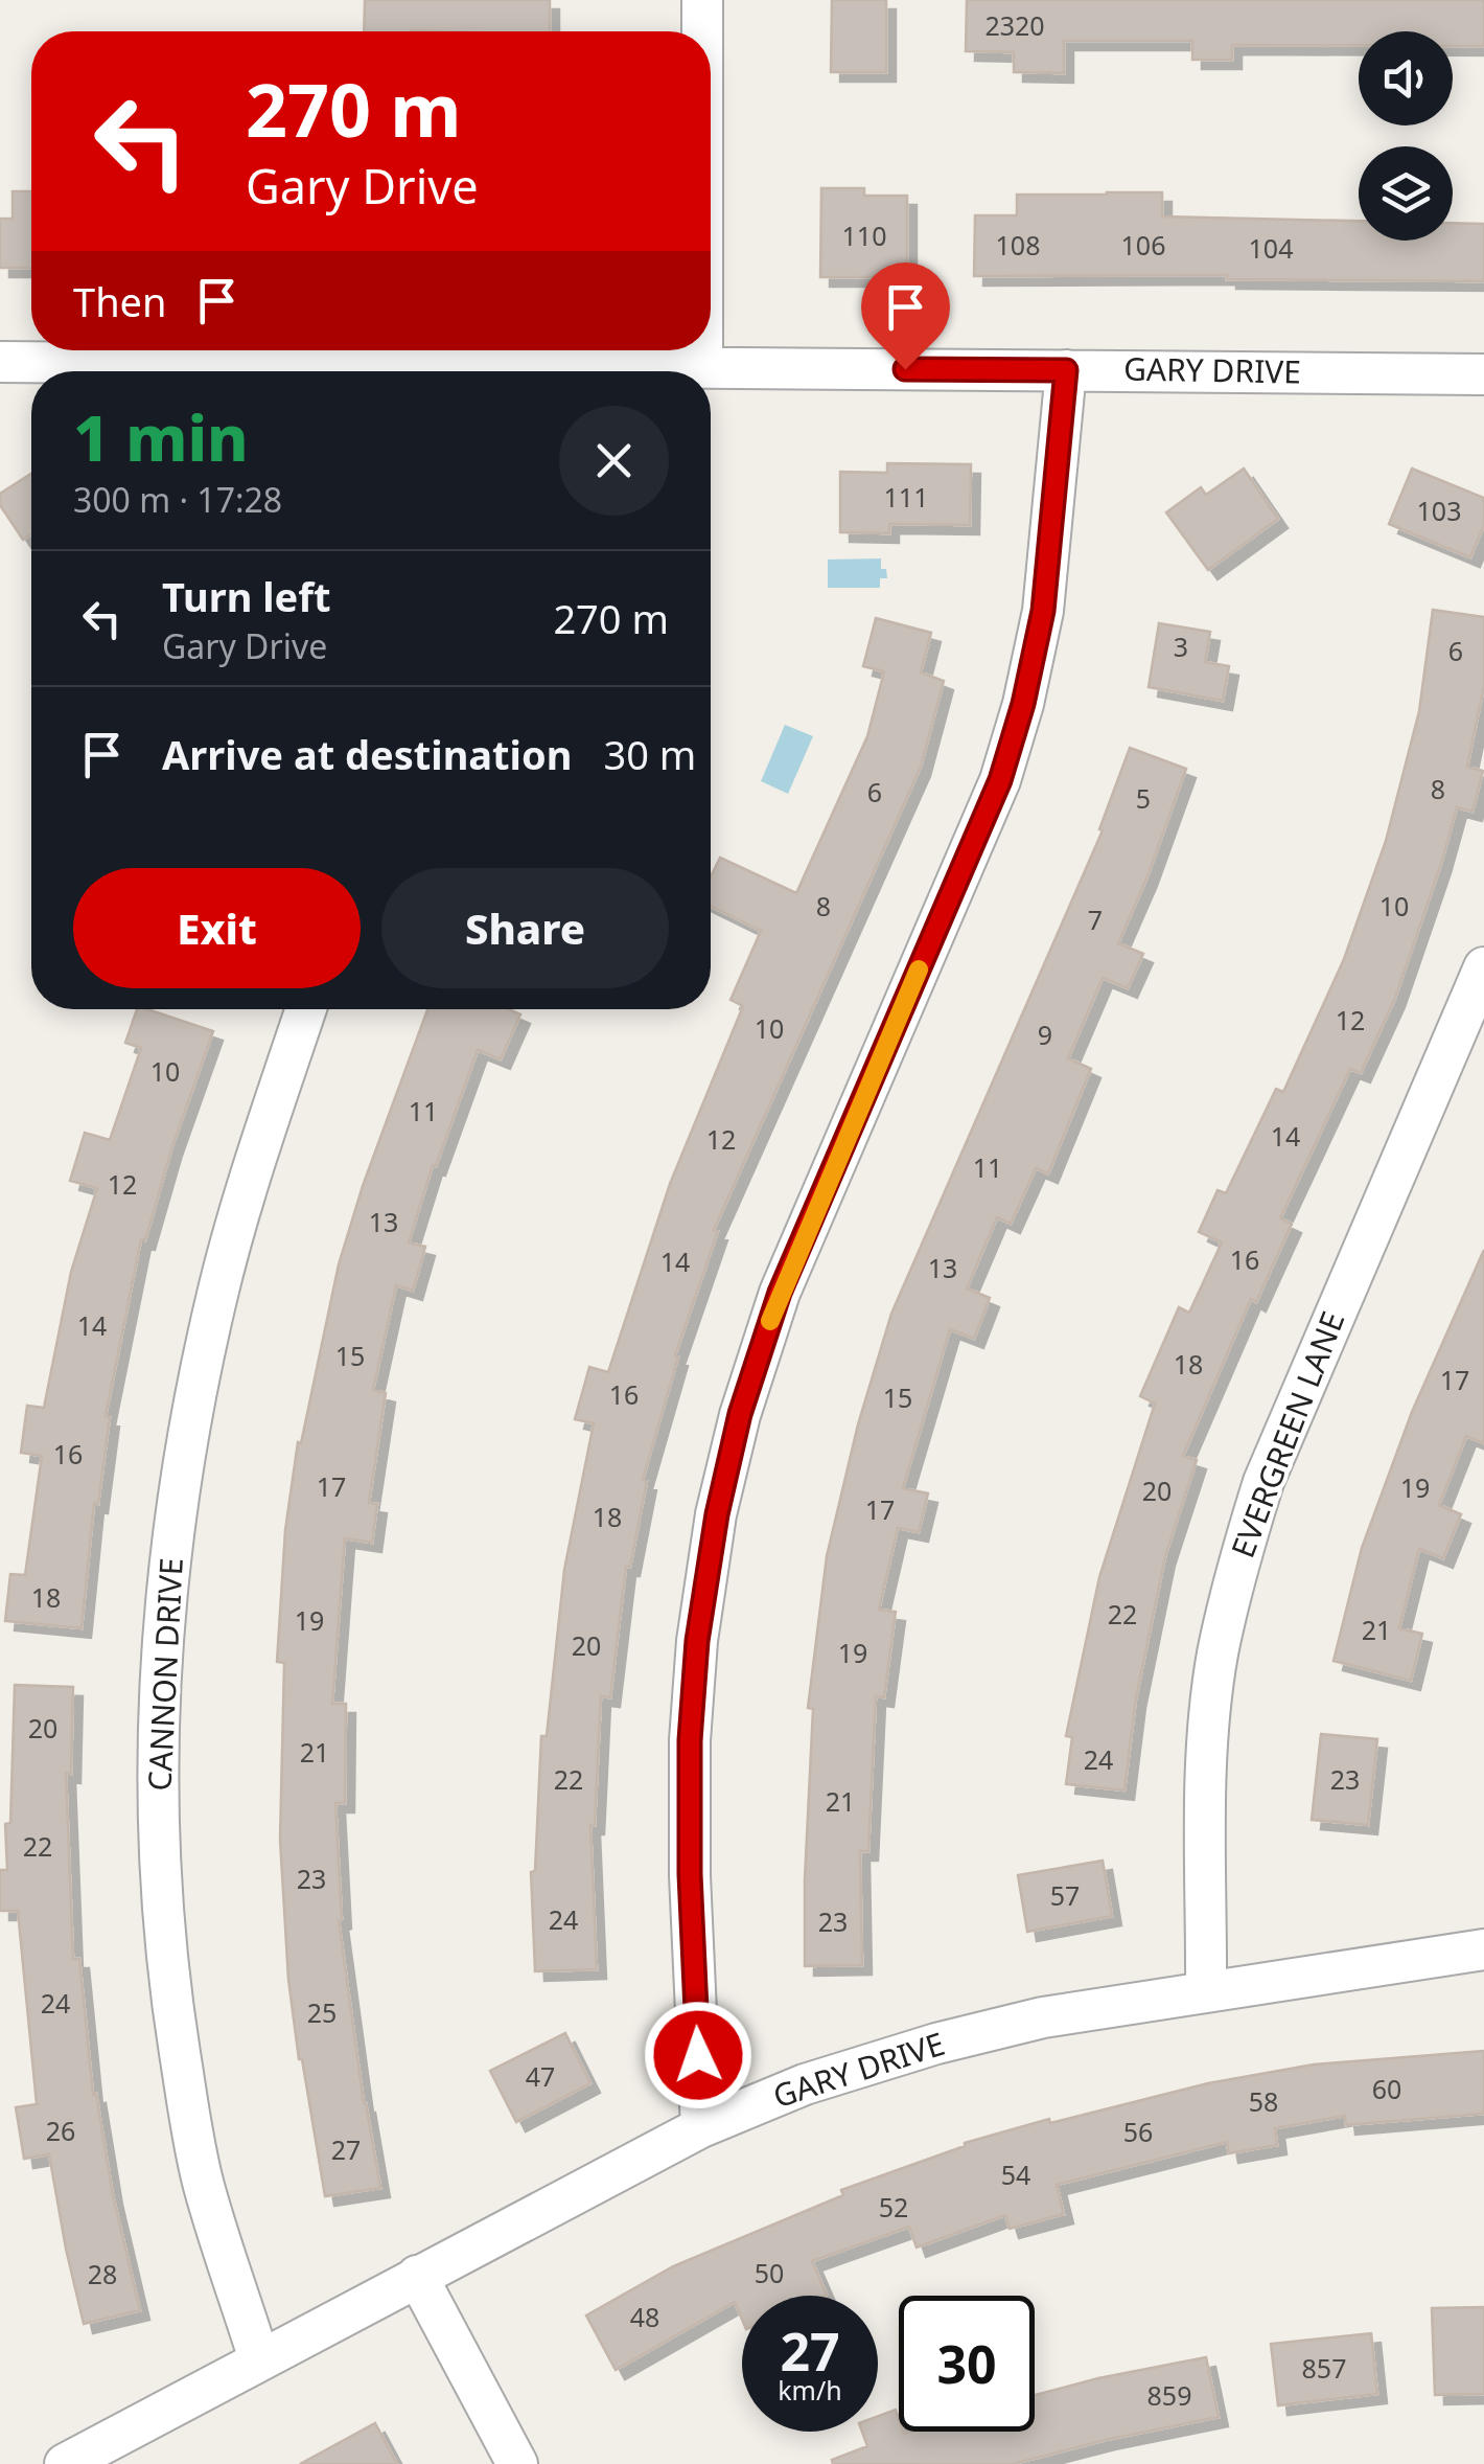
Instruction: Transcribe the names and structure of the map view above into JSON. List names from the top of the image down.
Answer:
{
  "streets": {
    "street": ["GARY DRIVE", "EVERGREEN LANE", "CANNON DRIVE"]
  },
  "crossings": [
    ["GARY DRIVE", "EVERGREEN LANE"],
    ["GARY DRIVE", "CANNON DRIVE"]
  ],
  "house_numbers": [
    "2320",
    "110",
    "108",
    "106",
    "104",
    "111",
    "103",
    "3",
    "6",
    "8",
    "6",
    "5",
    "8",
    "10",
    "7",
    "12",
    "10",
    "9",
    "10",
    "11",
    "14",
    "12",
    "11",
    "12",
    "13",
    "16",
    "14",
    "13",
    "14",
    "15",
    "18",
    "17",
    "16",
    "15",
    "16",
    "17",
    "19",
    "20",
    "17",
    "18",
    "18",
    "22",
    "19",
    "21",
    "20",
    "19",
    "20",
    "21",
    "24",
    "22",
    "23",
    "21",
    "22",
    "23",
    "57",
    "24",
    "23",
    "24",
    "25",
    "47",
    "60",
    "58",
    "26",
    "56",
    "27",
    "54",
    "52",
    "50",
    "28",
    "48",
    "857",
    "859"
  ],
  "page": {
    "turn": ["270 m", "Gary Drive"],
    "then": "Then",
    "heading": ["1 min", "300 m · 17:28"],
    "list": [
      {
        "name": "Turn left",
        "note": "Gary Drive",
        "value": "270 m"
      },
      {
        "name": "Arrive at destination",
        "value": "30 m"
      }
    ],
    "buttons": ["Exit", "Share"],
    "speed": "27 km/h",
    "limit": "30"
  }
}
